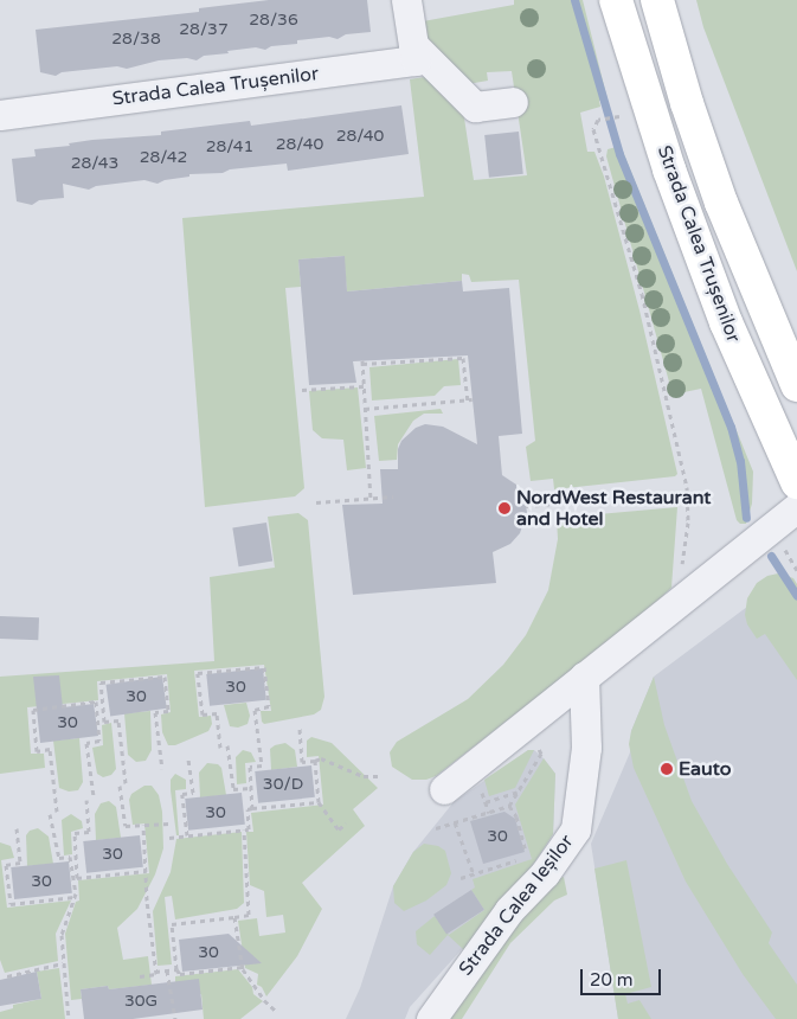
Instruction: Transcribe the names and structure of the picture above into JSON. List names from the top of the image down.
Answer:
{
  "streets": {
    "highway": ["Strada Calea Trușenilor"],
    "street": ["Strada Calea Ieșilor"]
  },
  "places": ["NordWest Restaurant and Hotel", "Eauto"],
  "house_numbers": [
    "28/36",
    "28/37",
    "28/38",
    "28/40",
    "28/40",
    "28/41",
    "28/42",
    "28/43",
    "30",
    "30",
    "30",
    "30/D",
    "30",
    "30",
    "30",
    "30",
    "30",
    "30G"
  ],
  "scale_bar": "20 m"
}
